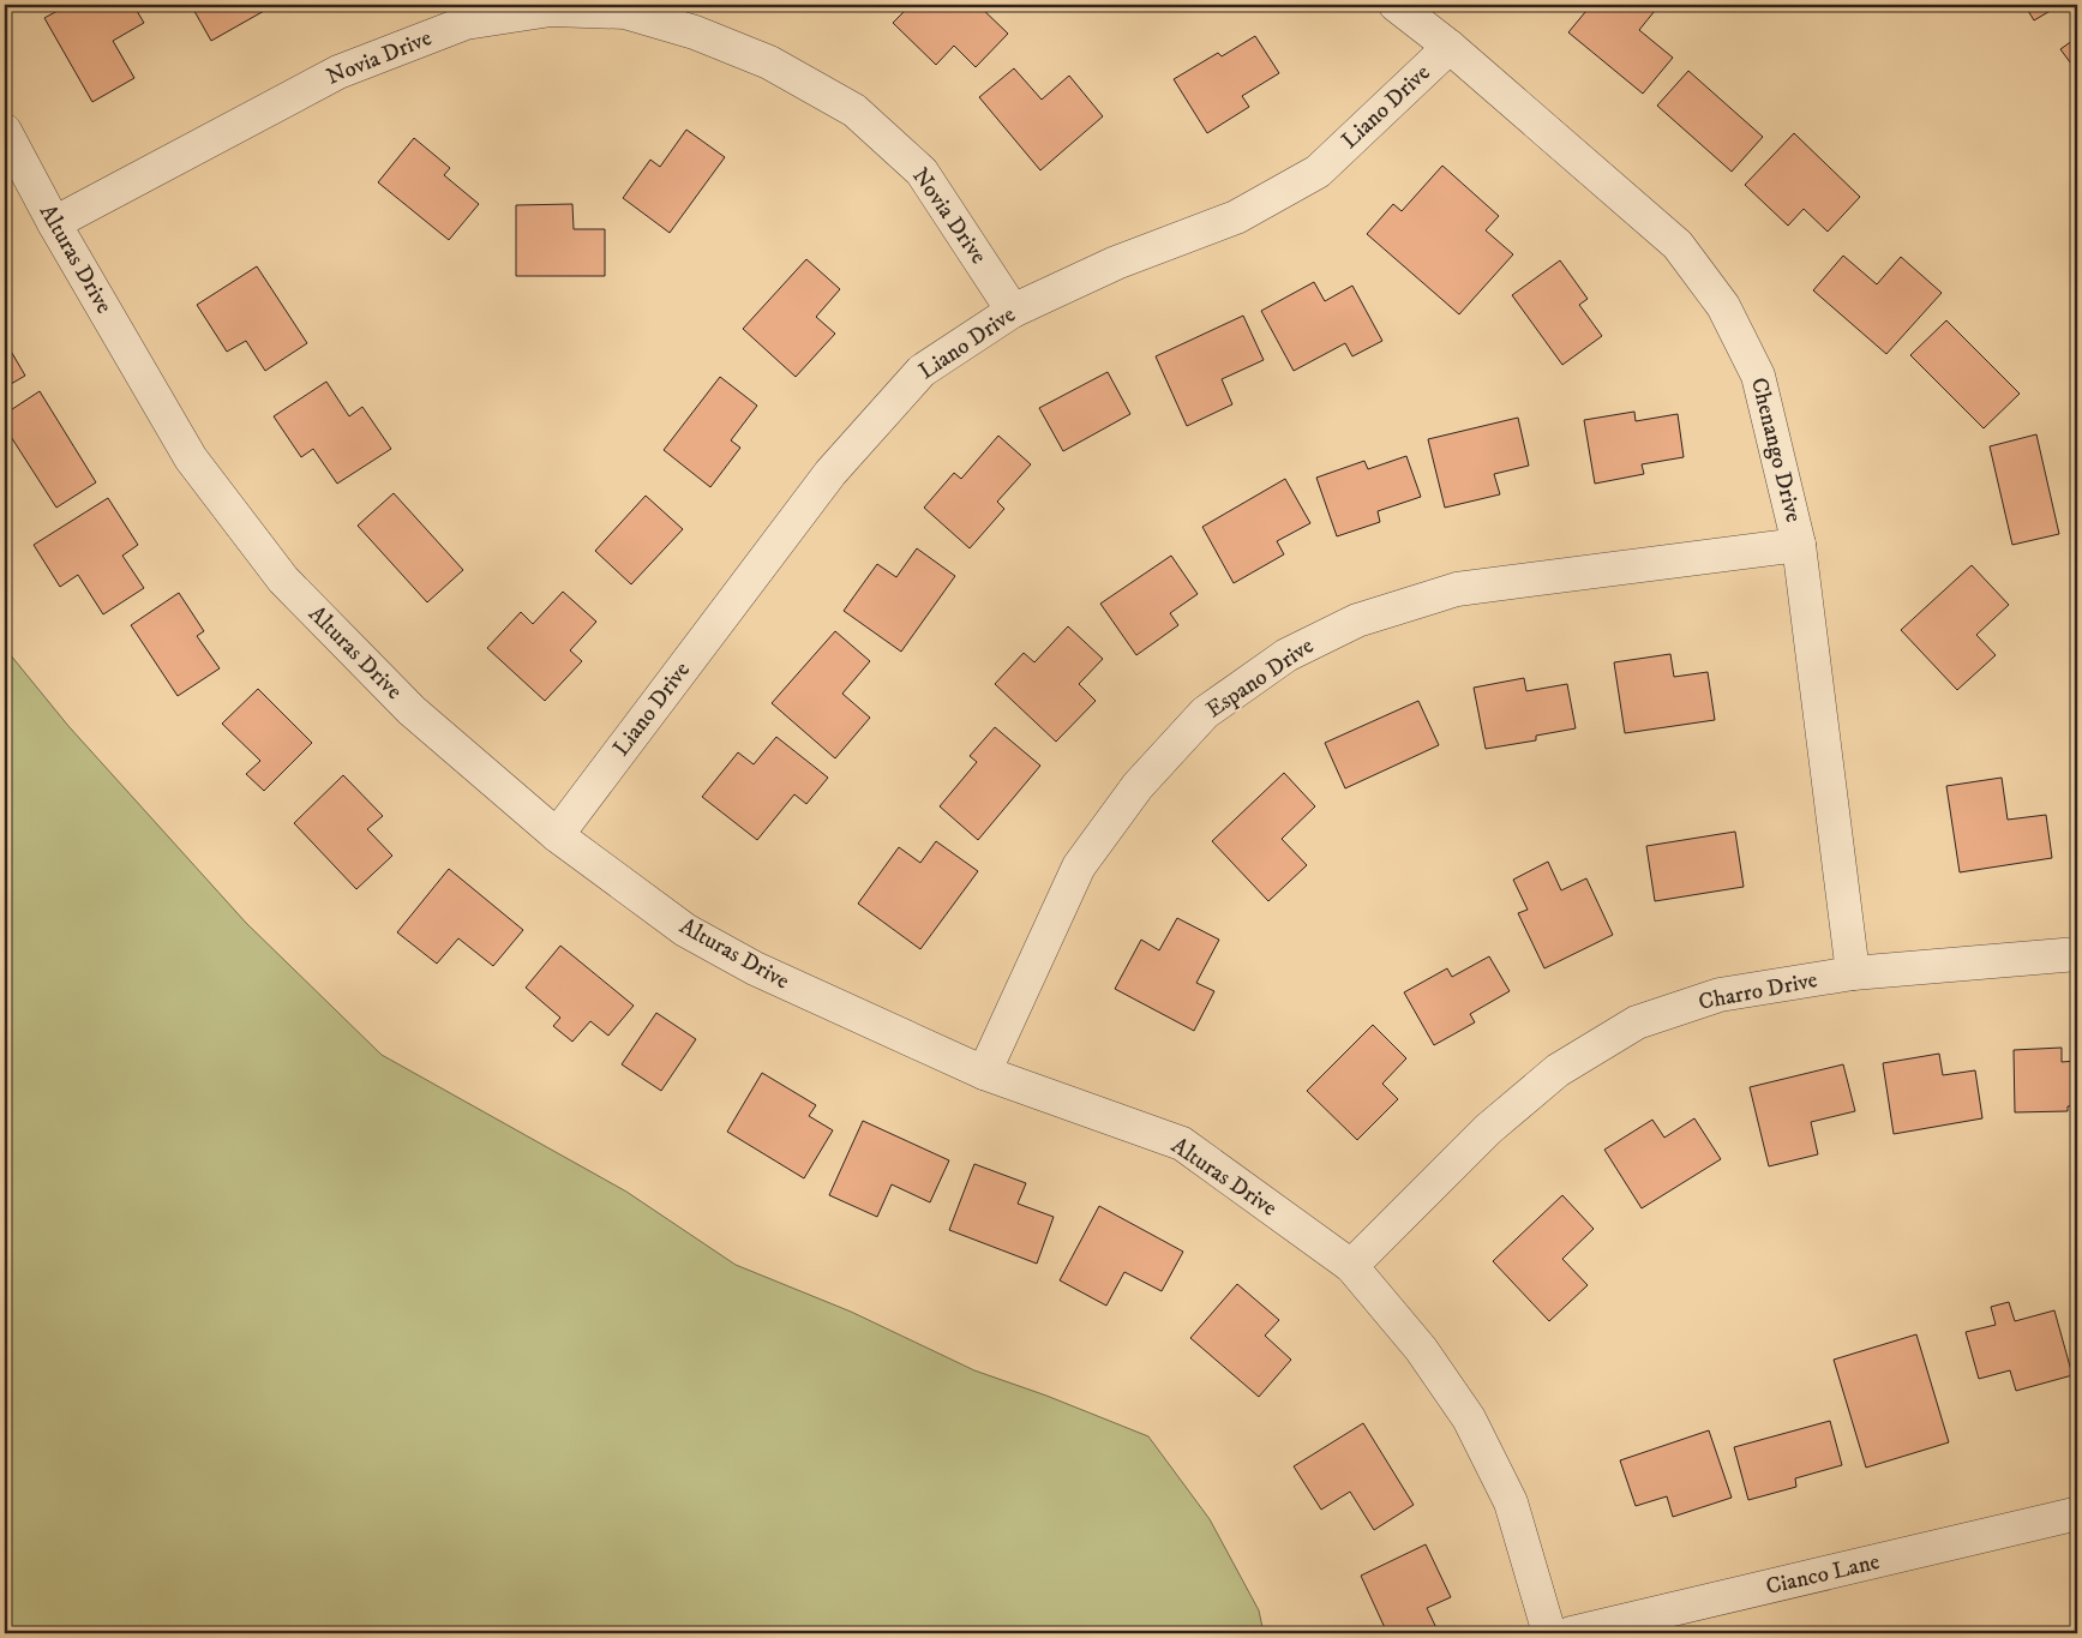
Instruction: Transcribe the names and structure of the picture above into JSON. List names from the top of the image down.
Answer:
{
  "streets": {
    "street": [
      "Novia Drive",
      "Liano Drive",
      "Alturas Drive",
      "Chenango Drive",
      "Espano Drive",
      "Charro Drive",
      "Cianco Lane"
    ]
  },
  "crossings": [
    ["Novia Drive", "Liano Drive"],
    ["Novia Drive", "Alturas Drive"],
    ["Liano Drive", "Alturas Drive"],
    ["Liano Drive", "Chenango Drive"],
    ["Alturas Drive", "Espano Drive"],
    ["Alturas Drive", "Charro Drive"],
    ["Chenango Drive", "Espano Drive"],
    ["Chenango Drive", "Charro Drive"]
  ]
}
